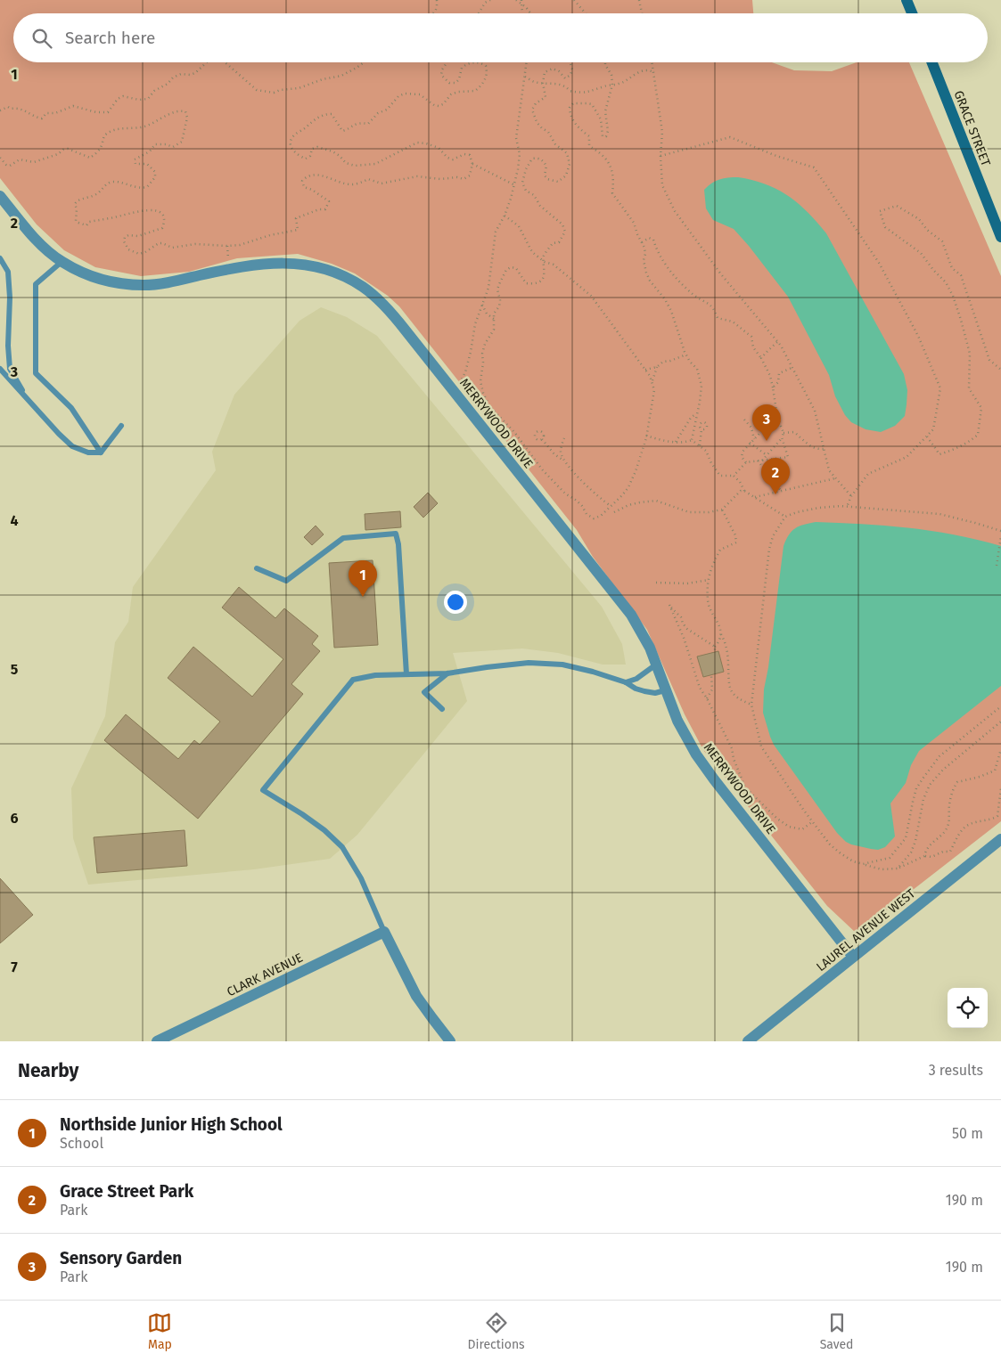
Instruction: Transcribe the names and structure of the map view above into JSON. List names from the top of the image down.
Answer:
{
  "streets": {
    "main road": ["GRACE STREET"],
    "street": ["MERRYWOOD DRIVE", "LAUREL AVENUE WEST", "CLARK AVENUE"]
  },
  "crossings": [
    ["MERRYWOOD DRIVE", "LAUREL AVENUE WEST"]
  ],
  "page": {
    "search": "Search here",
    "pins": ["3", "2", "1"],
    "heading": ["Nearby", "3 results"],
    "list": [
      {
        "mark": "1",
        "name": "Northside Junior High School",
        "note": "School",
        "value": "50 m"
      },
      {
        "mark": "2",
        "name": "Grace Street Park",
        "note": "Park",
        "value": "190 m"
      },
      {
        "mark": "3",
        "name": "Sensory Garden",
        "note": "Park",
        "value": "190 m"
      }
    ],
    "nav": ["Map", "Directions", "Saved"]
  },
  "grid": {
    "rows": [
      "1",
      "2",
      "3",
      "4",
      "5",
      "6",
      "7"
    ]
  }
}
